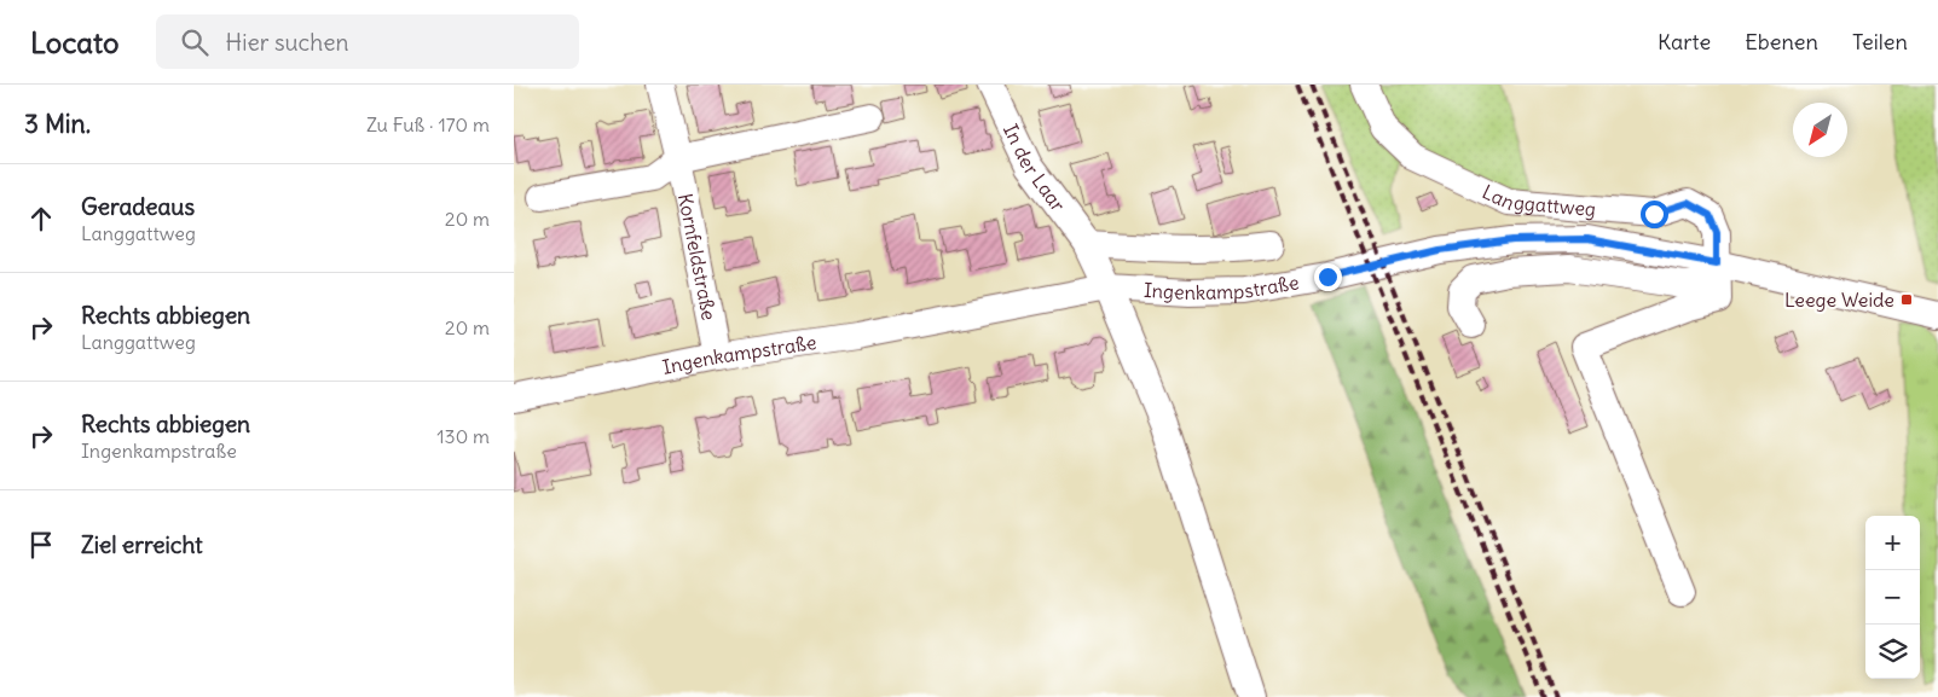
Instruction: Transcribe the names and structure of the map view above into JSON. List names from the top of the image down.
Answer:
{
  "streets": {
    "street": [
      "In der Laar",
      "Langgattweg",
      "Kornfeldstraße",
      "Ingenkampstraße"
    ]
  },
  "crossings": [
    ["In der Laar", "Ingenkampstraße"],
    ["Langgattweg", "Ingenkampstraße"],
    ["Kornfeldstraße", "Ingenkampstraße"]
  ],
  "places": {
    "transit": ["Leege Weide"]
  },
  "north": "bottom left",
  "page": {
    "header": "Locato",
    "search": "Hier suchen",
    "nav": ["Karte", "Ebenen", "Teilen"],
    "heading": ["3 Min.", "Zu Fuß · 170 m"],
    "list": [
      ["Geradeaus", "Langgattweg", "20 m"],
      ["Rechts abbiegen", "Langgattweg", "20 m"],
      ["Rechts abbiegen", "Ingenkampstraße", "130 m"],
      "Ziel erreicht"
    ],
    "map_buttons": ["+", "−"]
  }
}
